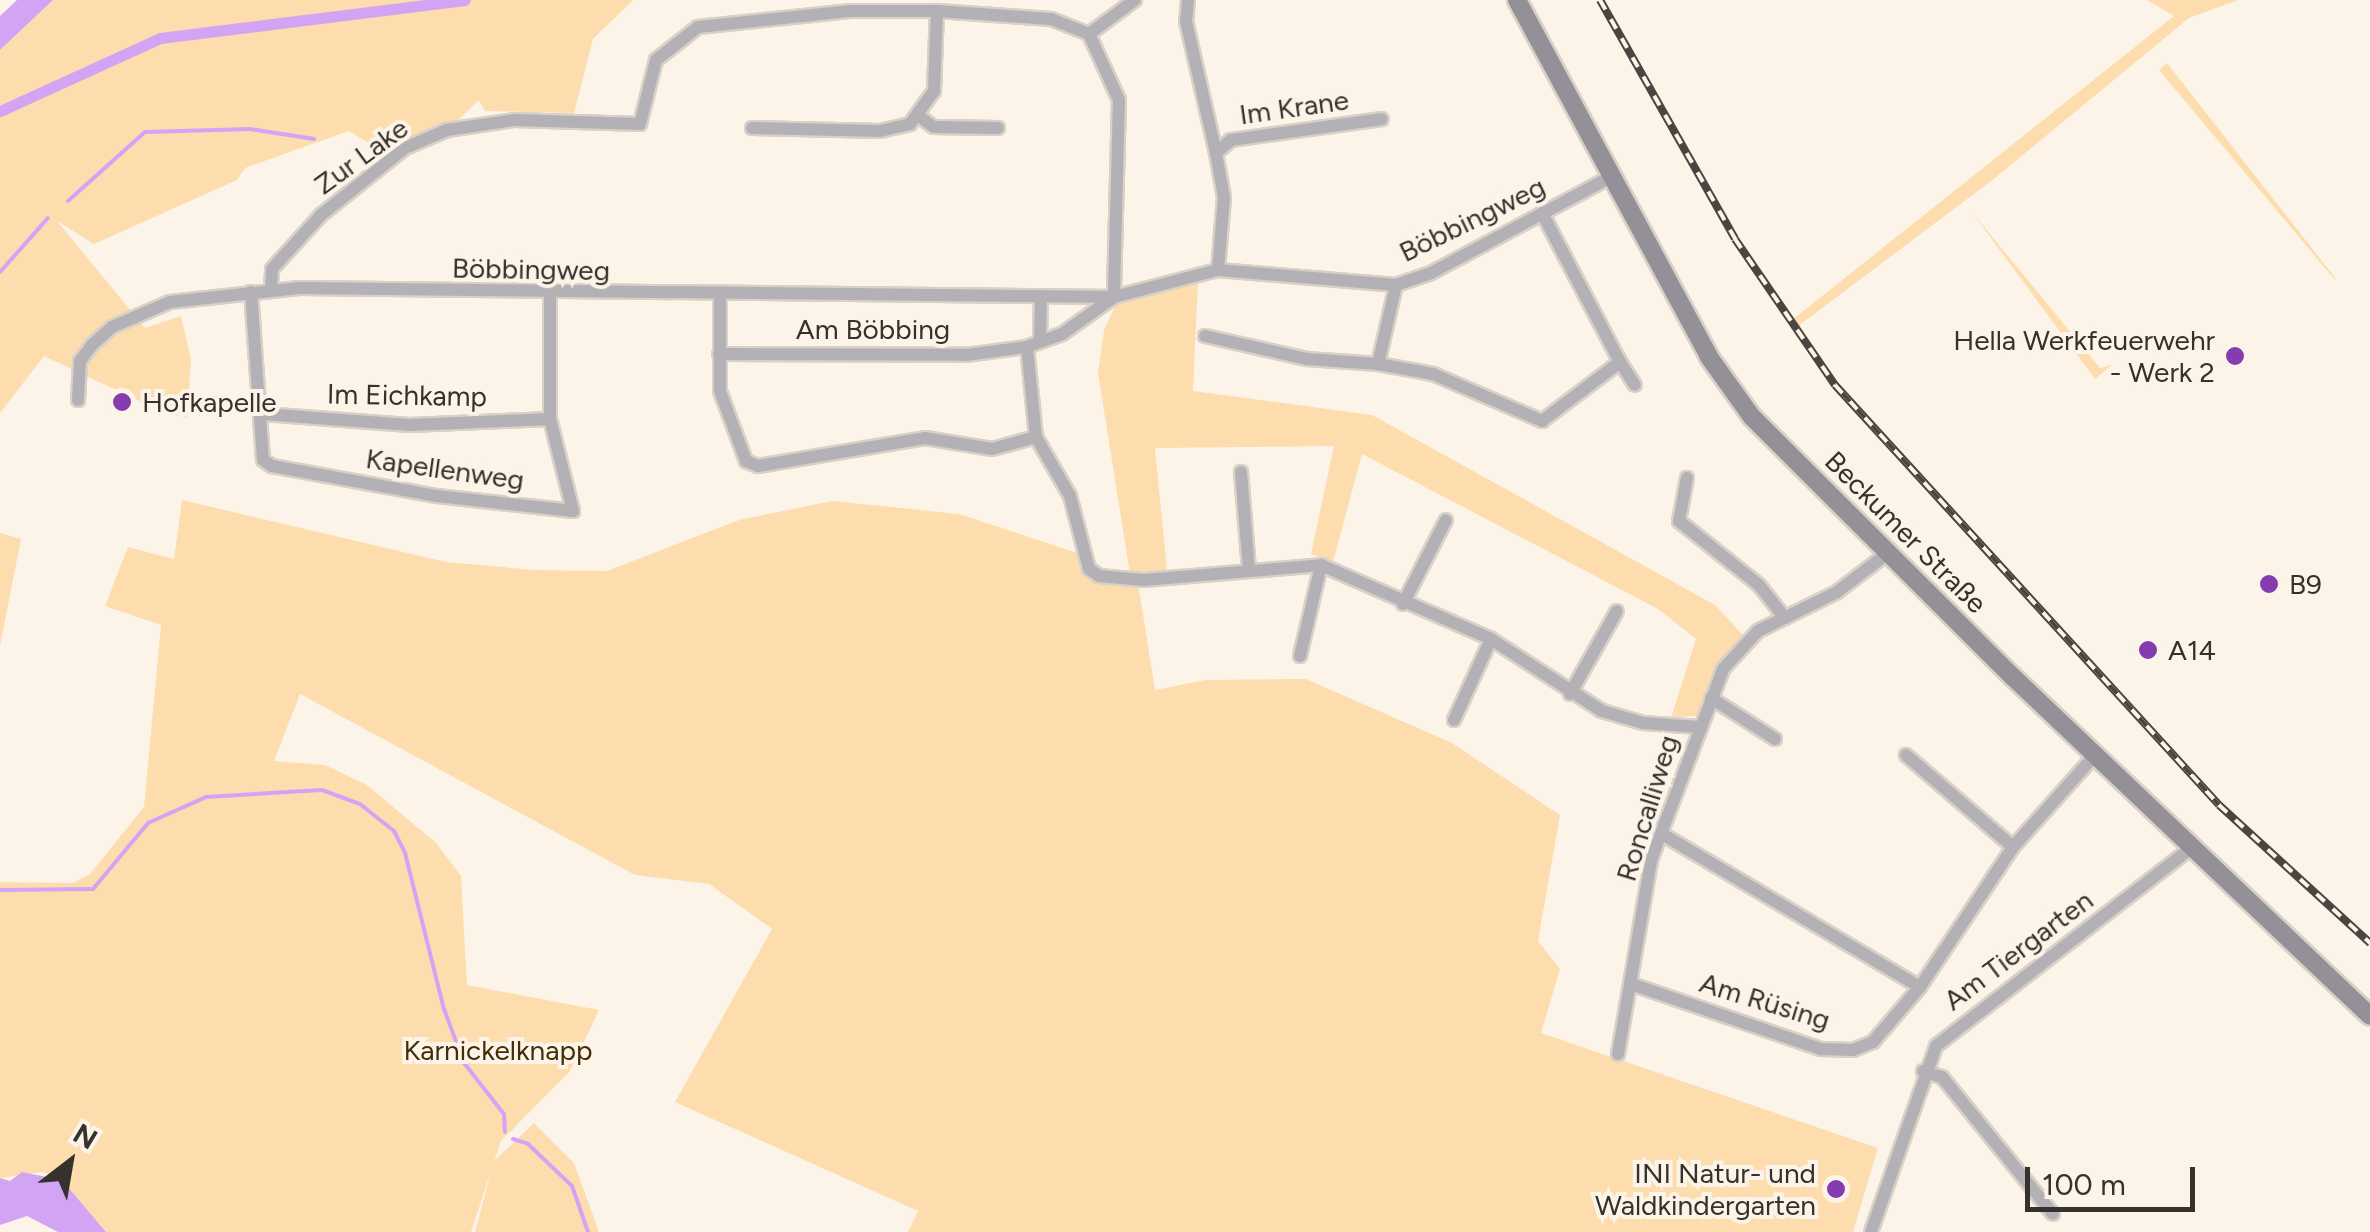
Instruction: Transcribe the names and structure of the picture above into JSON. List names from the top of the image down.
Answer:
{
  "streets": {
    "main road": ["Beckumer Straße"],
    "street": [
      "Im Krane",
      "Zur Lake",
      "Böbbingweg",
      "Am Böbbing",
      "Im Eichkamp",
      "Kapellenweg",
      "Roncalliweg",
      "Am Tiergarten",
      "Am Rüsing"
    ]
  },
  "crossings": [
    ["Im Krane", "Böbbingweg"],
    ["Zur Lake", "Böbbingweg"],
    ["Böbbingweg", "Am Böbbing"],
    ["Böbbingweg", "Kapellenweg"],
    ["Böbbingweg", "Beckumer Straße"],
    ["Im Eichkamp", "Kapellenweg"],
    ["Beckumer Straße", "Roncalliweg"],
    ["Beckumer Straße", "Am Tiergarten"],
    ["Beckumer Straße", "Am Rüsing"],
    ["Roncalliweg", "Am Rüsing"]
  ],
  "parks": ["Karnickelknapp"],
  "places": [
    "Hella Werkfeuerwehr - Werk 2",
    "Hofkapelle",
    "B9",
    "A14",
    "INI Natur- und Waldkindergarten"
  ],
  "scale_bar": "100 m",
  "north": "top right"
}
